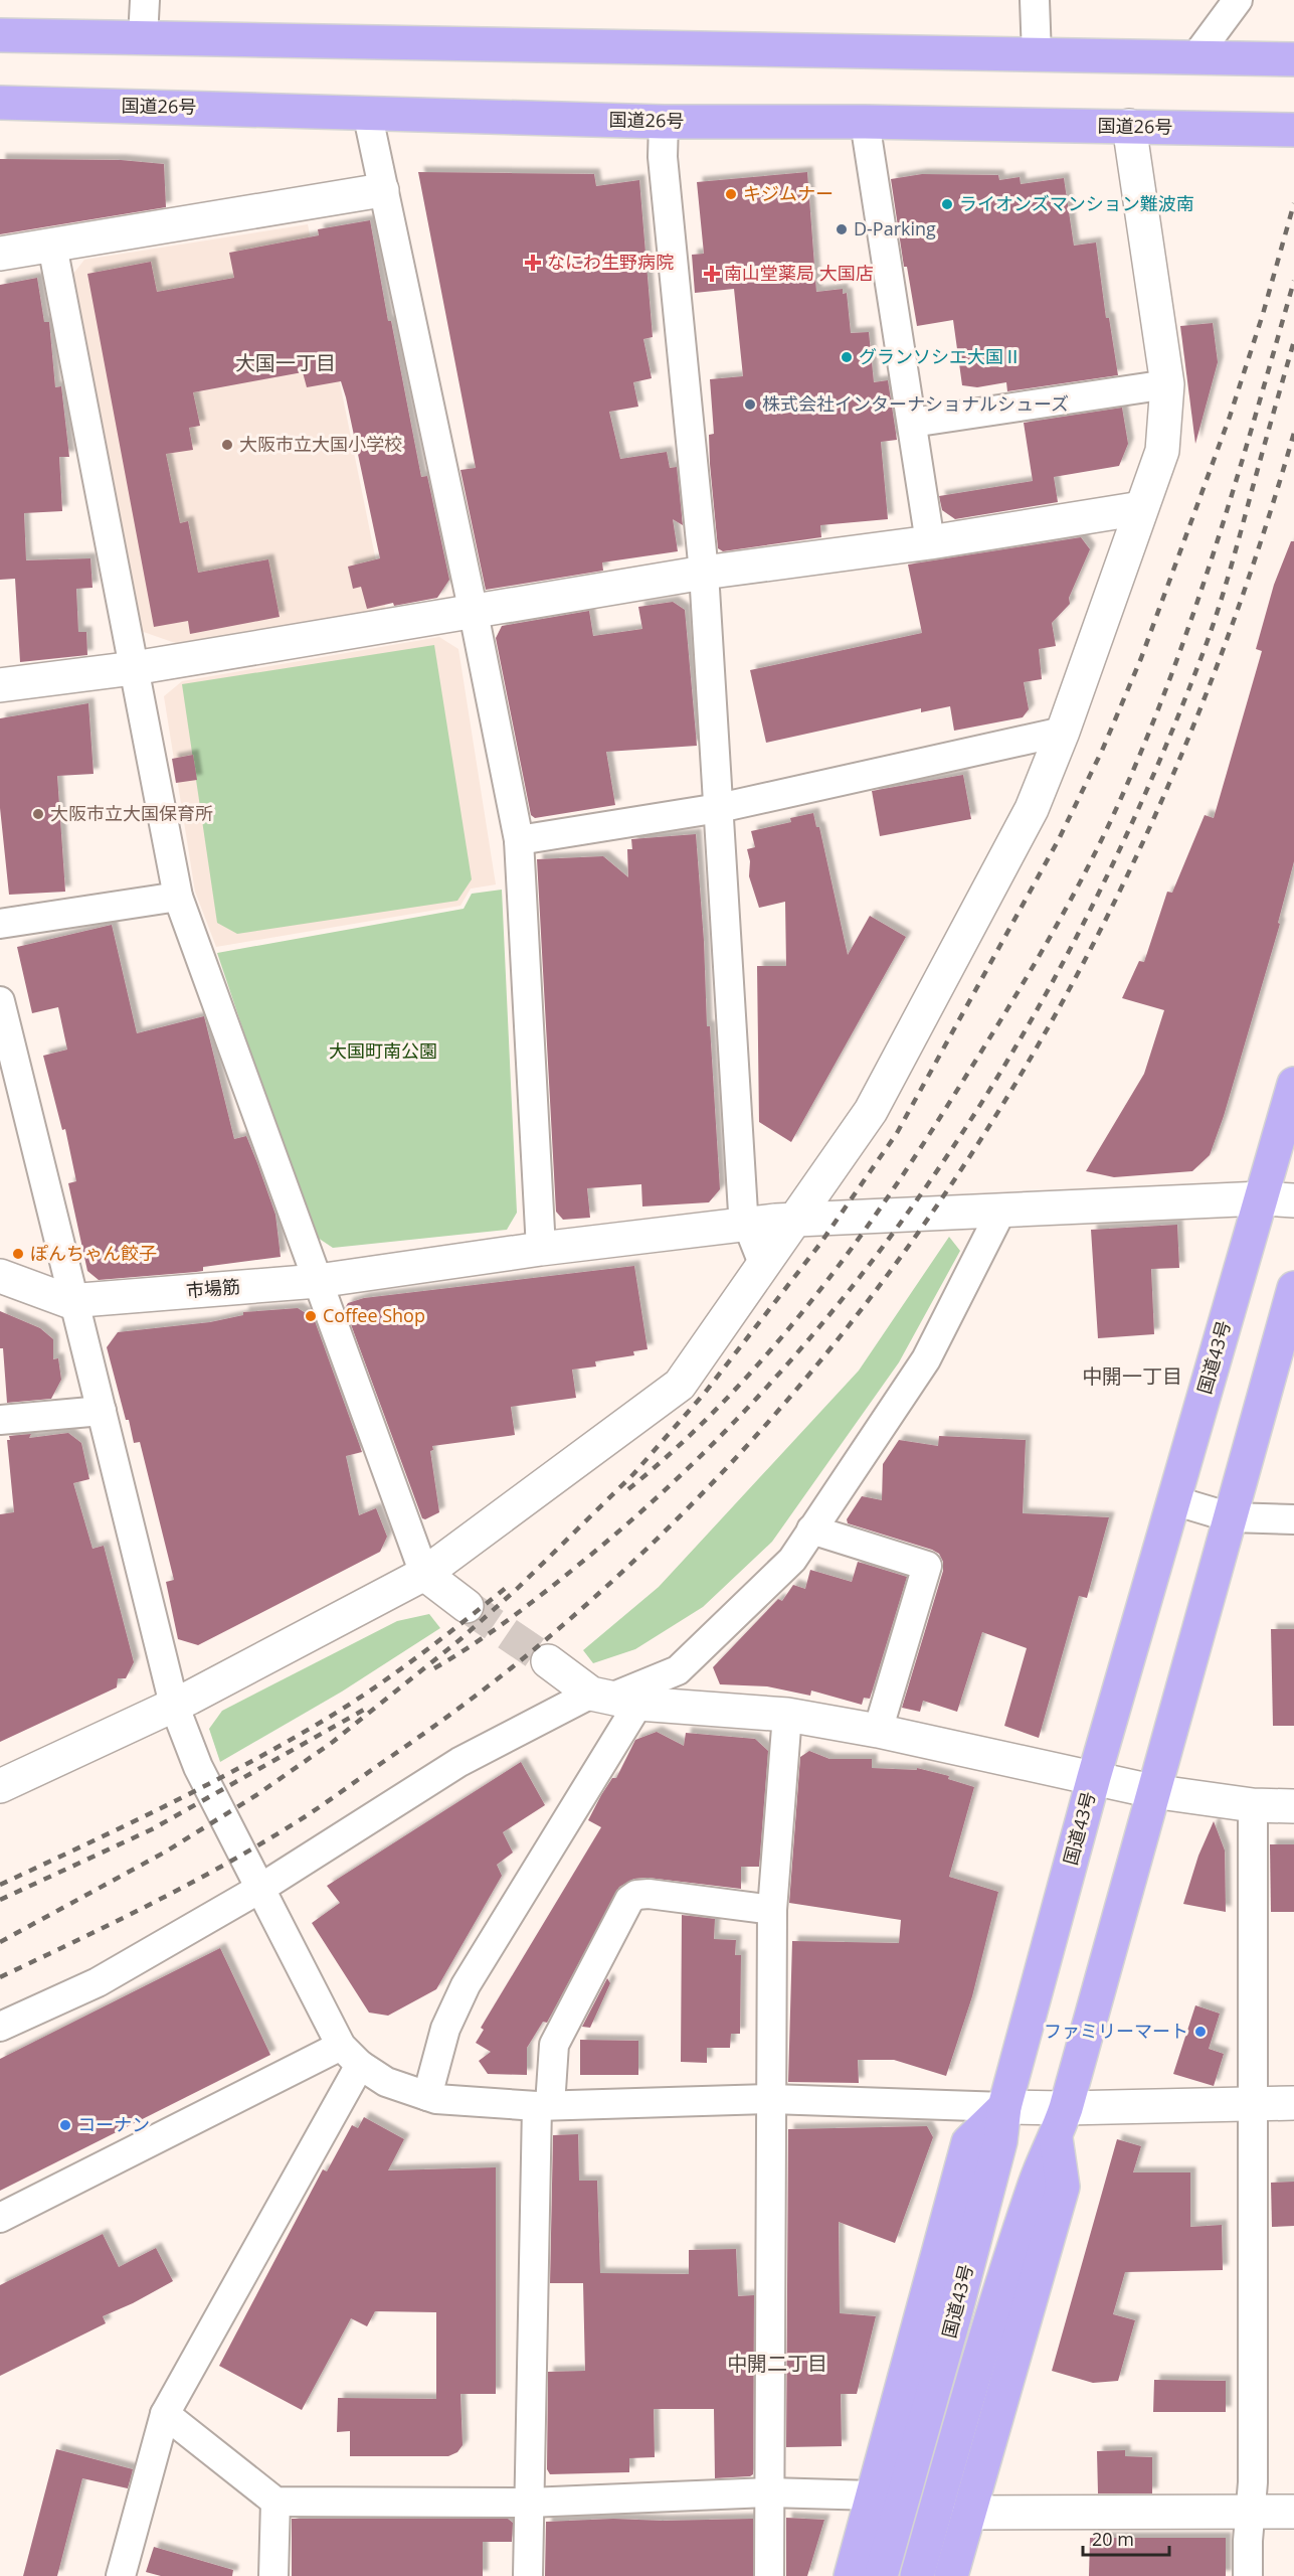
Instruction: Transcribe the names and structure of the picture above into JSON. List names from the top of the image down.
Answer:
{
  "streets": {
    "highway": ["国道26号", "国道43号"],
    "street": ["市場筋"]
  },
  "crossings": [
    ["市場筋", "国道43号"]
  ],
  "districts": ["大国一丁目", "中開一丁目", "中開二丁目"],
  "parks": ["大国町南公園"],
  "places": {
    "other": [
      "キジムナー",
      "ライオンズマンション難波南",
      "D-Parking",
      "グランソシエ大国Ⅱ",
      "株式会社インターナショナルシューズ",
      "大阪市立大国小学校",
      "大阪市立大国保育所",
      "ぽんちゃん餃子",
      "Coffee Shop",
      "ファミリーマート",
      "コーナン"
    ],
    "health": ["なにわ生野病院", "南山堂薬局 大国店"]
  },
  "scale_bar": "20 m"
}
